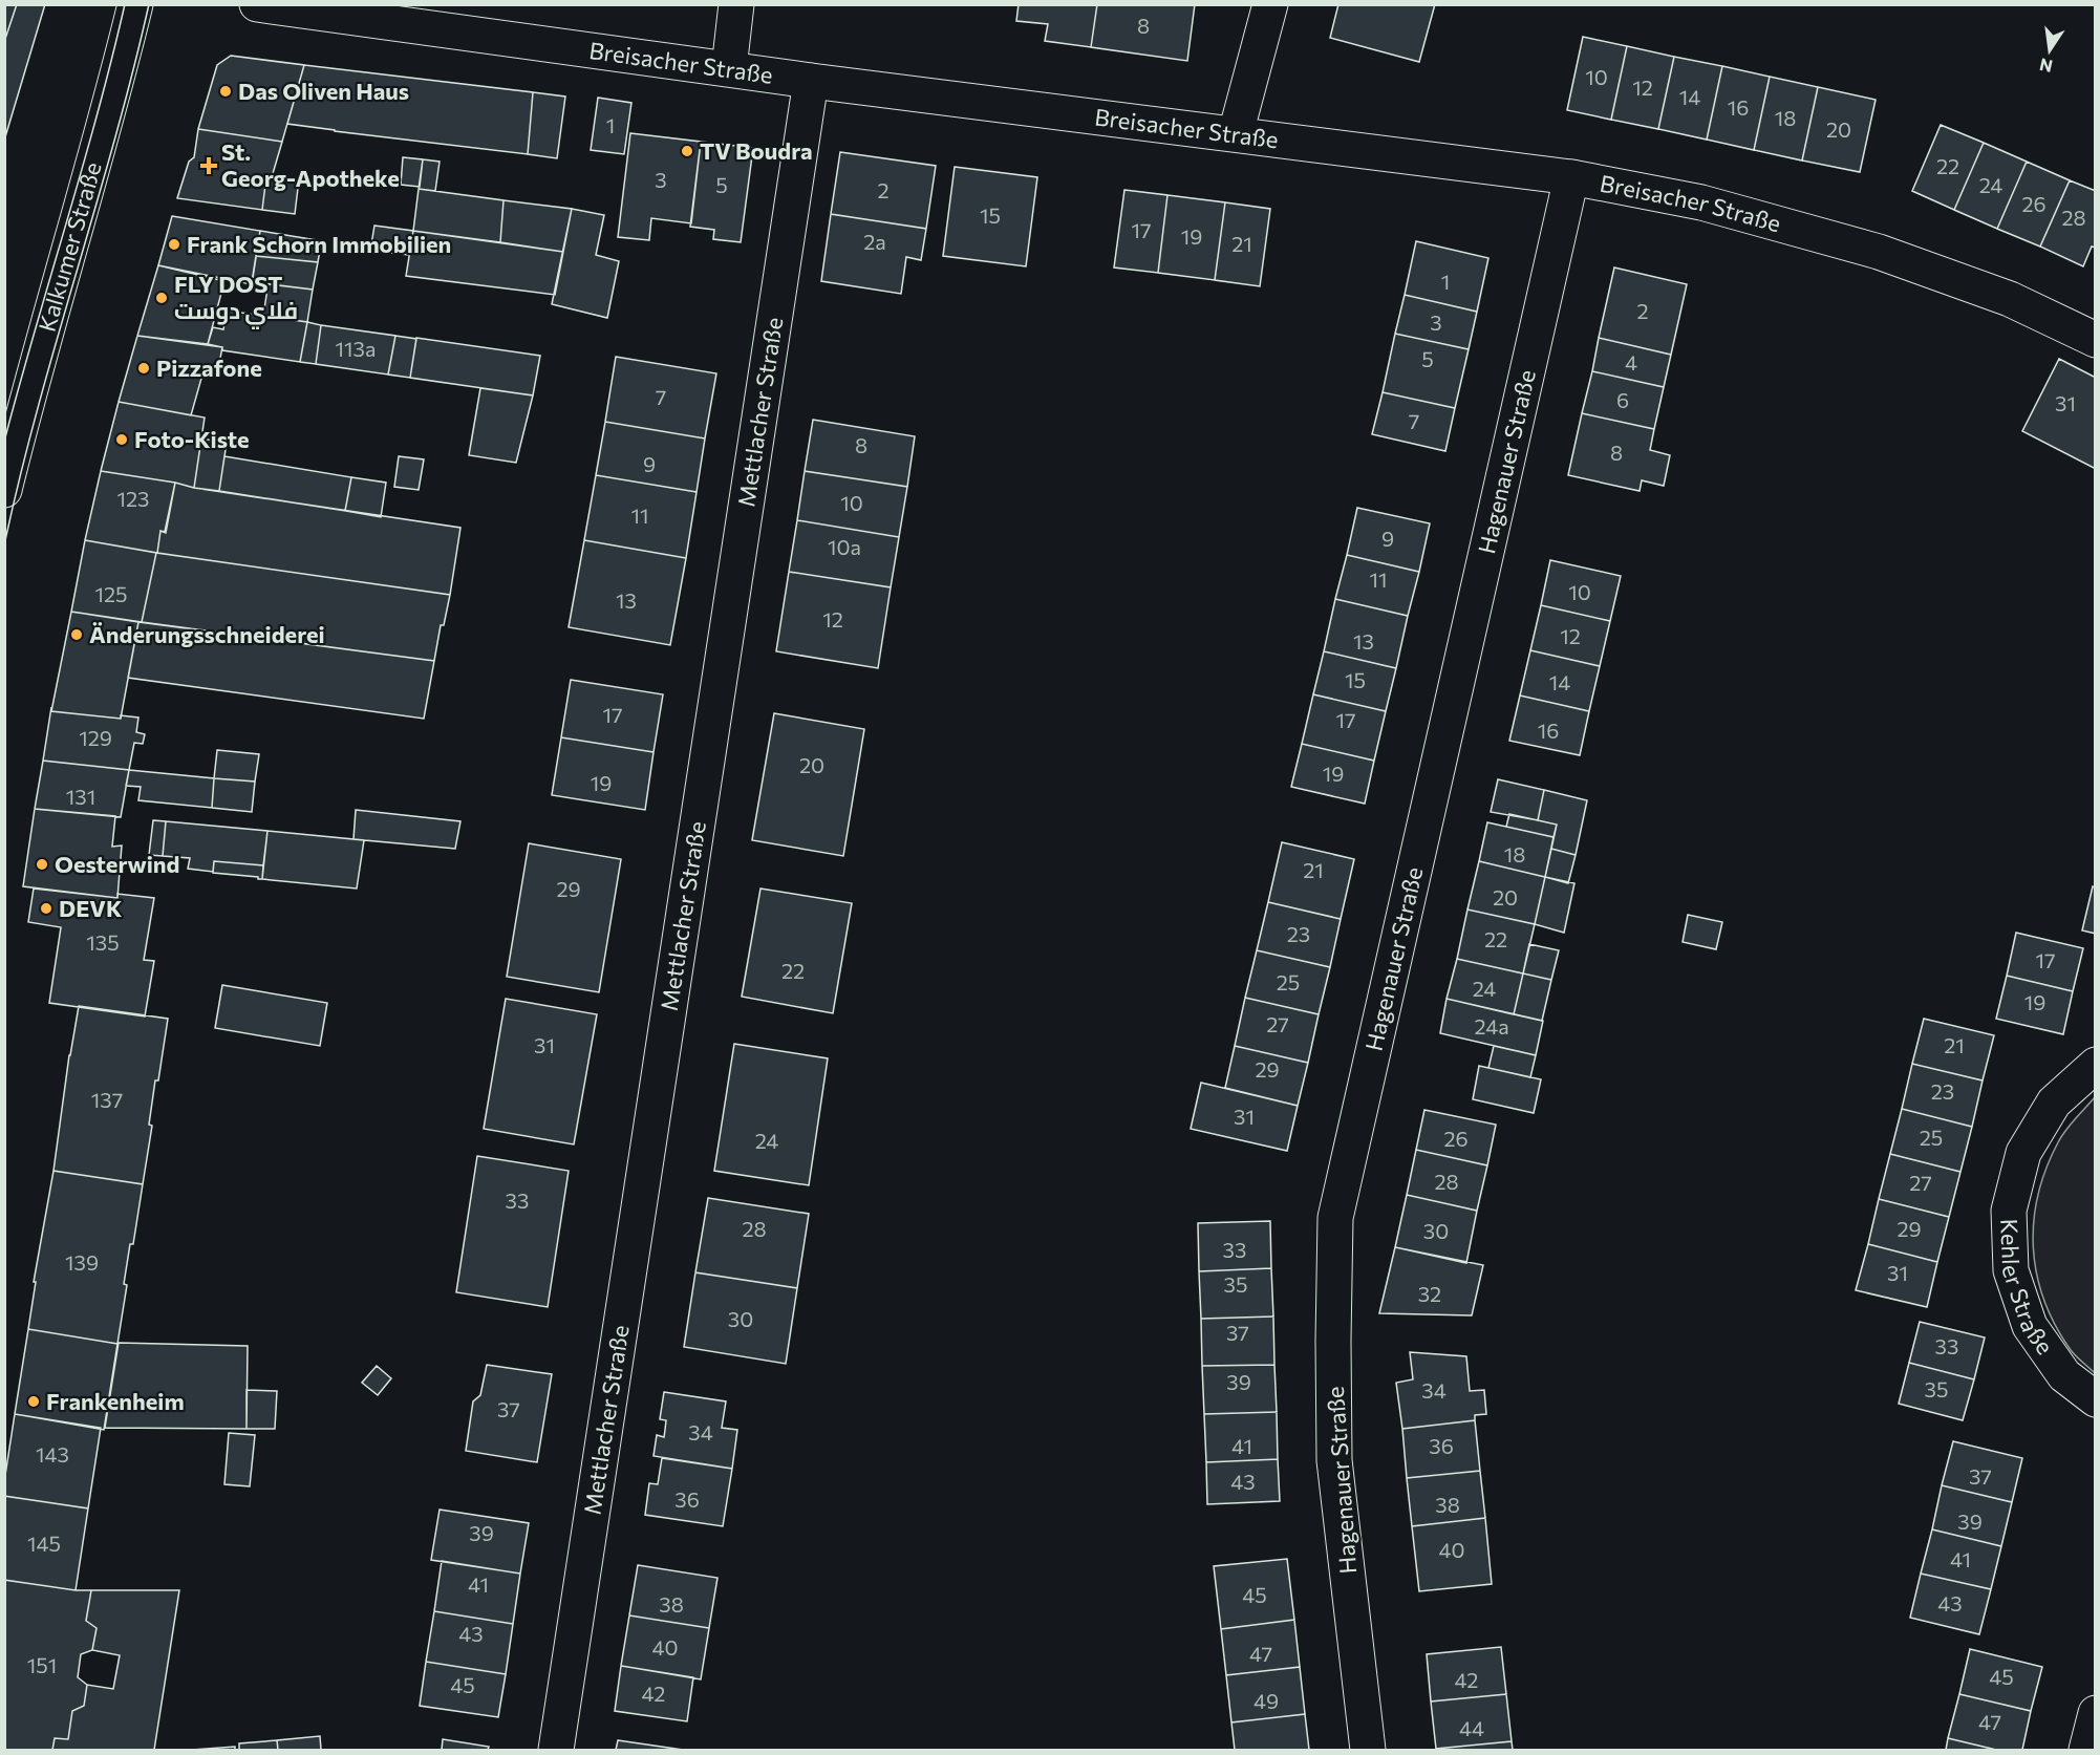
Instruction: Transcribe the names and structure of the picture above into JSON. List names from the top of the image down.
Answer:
{
  "streets": {
    "street": [
      "Breisacher Straße",
      "Kalkumer Straße",
      "Mettlacher Straße",
      "Hagenauer Straße",
      "Kehler Straße"
    ]
  },
  "crossings": [
    ["Breisacher Straße", "Mettlacher Straße"],
    ["Breisacher Straße", "Hagenauer Straße"]
  ],
  "places": {
    "other": [
      "Das Oliven Haus",
      "TV Boudra",
      "Frank Schorn Immobilien",
      "FLY DOST فلاي دوست",
      "Pizzafone",
      "Foto-Kiste",
      "Änderungsschneiderei",
      "Oesterwind",
      "DEVK",
      "Frankenheim"
    ],
    "health": ["St. Georg-Apotheke"]
  },
  "house_numbers": [
    "8",
    "10",
    "12",
    "14",
    "16",
    "18",
    "1",
    "20",
    "22",
    "3",
    "5",
    "24",
    "2",
    "26",
    "15",
    "28",
    "17",
    "19",
    "2a",
    "21",
    "1",
    "2",
    "3",
    "113a",
    "5",
    "4",
    "7",
    "6",
    "31",
    "7",
    "8",
    "8",
    "9",
    "123",
    "10",
    "11",
    "9",
    "10a",
    "11",
    "10",
    "125",
    "13",
    "12",
    "12",
    "13",
    "15",
    "14",
    "17",
    "17",
    "16",
    "129",
    "20",
    "19",
    "19",
    "131",
    "18",
    "21",
    "29",
    "20",
    "23",
    "22",
    "135",
    "17",
    "22",
    "25",
    "24",
    "19",
    "27",
    "24a",
    "31",
    "21",
    "29",
    "23",
    "137",
    "31",
    "25",
    "26",
    "24",
    "28",
    "27",
    "33",
    "28",
    "29",
    "30",
    "33",
    "139",
    "31",
    "35",
    "32",
    "30",
    "37",
    "33",
    "39",
    "35",
    "34",
    "37",
    "34",
    "41",
    "36",
    "143",
    "37",
    "43",
    "36",
    "38",
    "39",
    "39",
    "145",
    "40",
    "41",
    "41",
    "45",
    "43",
    "38",
    "43",
    "40",
    "47",
    "151",
    "45",
    "42",
    "45",
    "42",
    "49",
    "47",
    "44"
  ],
  "north": "bottom"
}
